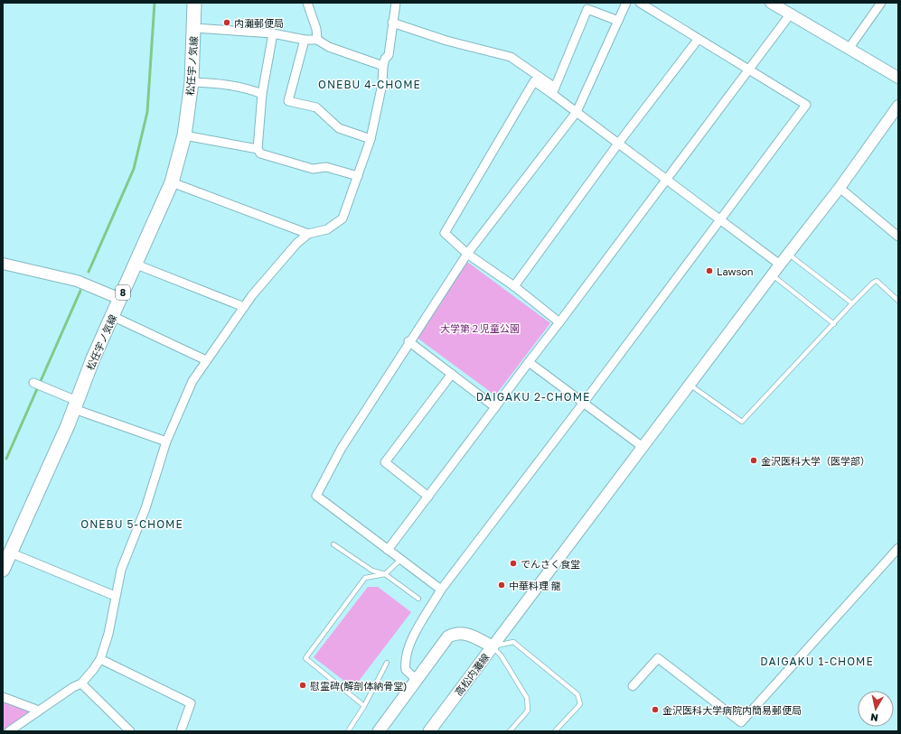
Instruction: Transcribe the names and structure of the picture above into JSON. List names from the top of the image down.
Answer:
{
  "streets": {
    "main road": ["松任宇ノ気線", "8", "高松内灘線"]
  },
  "districts": [
    "ONEBU 4-CHOME",
    "DAIGAKU 2-CHOME",
    "ONEBU 5-CHOME",
    "DAIGAKU 1-CHOME"
  ],
  "parks": ["大学第２児童公園"],
  "places": [
    "内灘郵便局",
    "Lawson",
    "金沢医科大学（医学部）",
    "でんさく食堂",
    "中華料理 龍",
    "慰霊碑(解剖体納骨堂)",
    "金沢医科大学病院内簡易郵便局"
  ],
  "north": "bottom"
}
